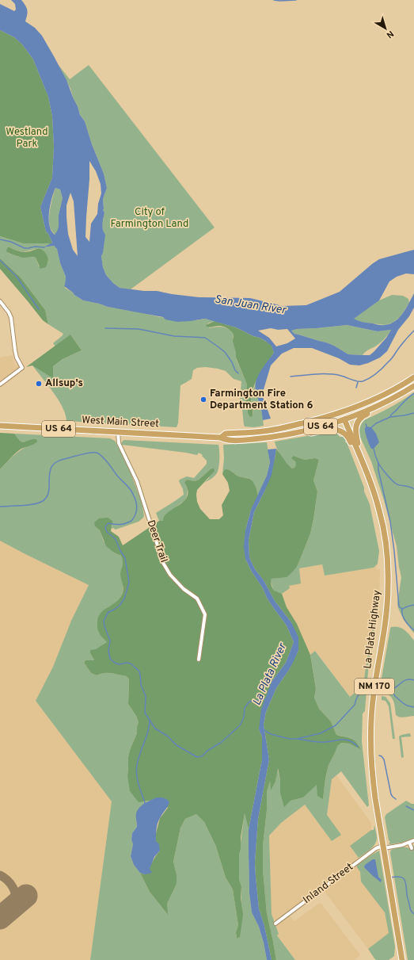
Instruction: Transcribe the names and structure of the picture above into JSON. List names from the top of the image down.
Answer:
{
  "streets": {
    "highway": [
      "West Main Street",
      "US 64",
      "La Plata Highway",
      "NM 170"
    ],
    "street": ["Deer Trail", "Inland Street"]
  },
  "crossings": [
    ["West Main Street", "Deer Trail"],
    ["West Main Street", "La Plata Highway"],
    ["La Plata Highway", "Inland Street"]
  ],
  "water": ["San Juan River", "La Plata River"],
  "parks": ["Westland Park", "City of Farmington Land"],
  "places": ["Allsup's", "Farmington Fire Department Station 6"],
  "north": "bottom right"
}
